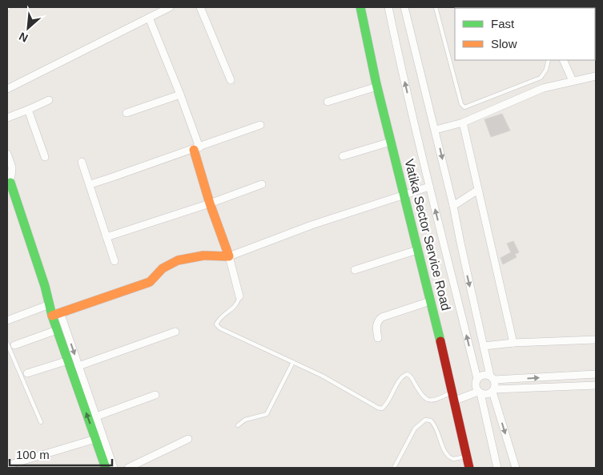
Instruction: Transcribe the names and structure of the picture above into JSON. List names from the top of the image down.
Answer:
{
  "streets": {
    "street": ["Vatika Sector Service Road"]
  },
  "legend": ["Fast", "Slow"],
  "scale_bar": "100 m",
  "north": "bottom left"
}
